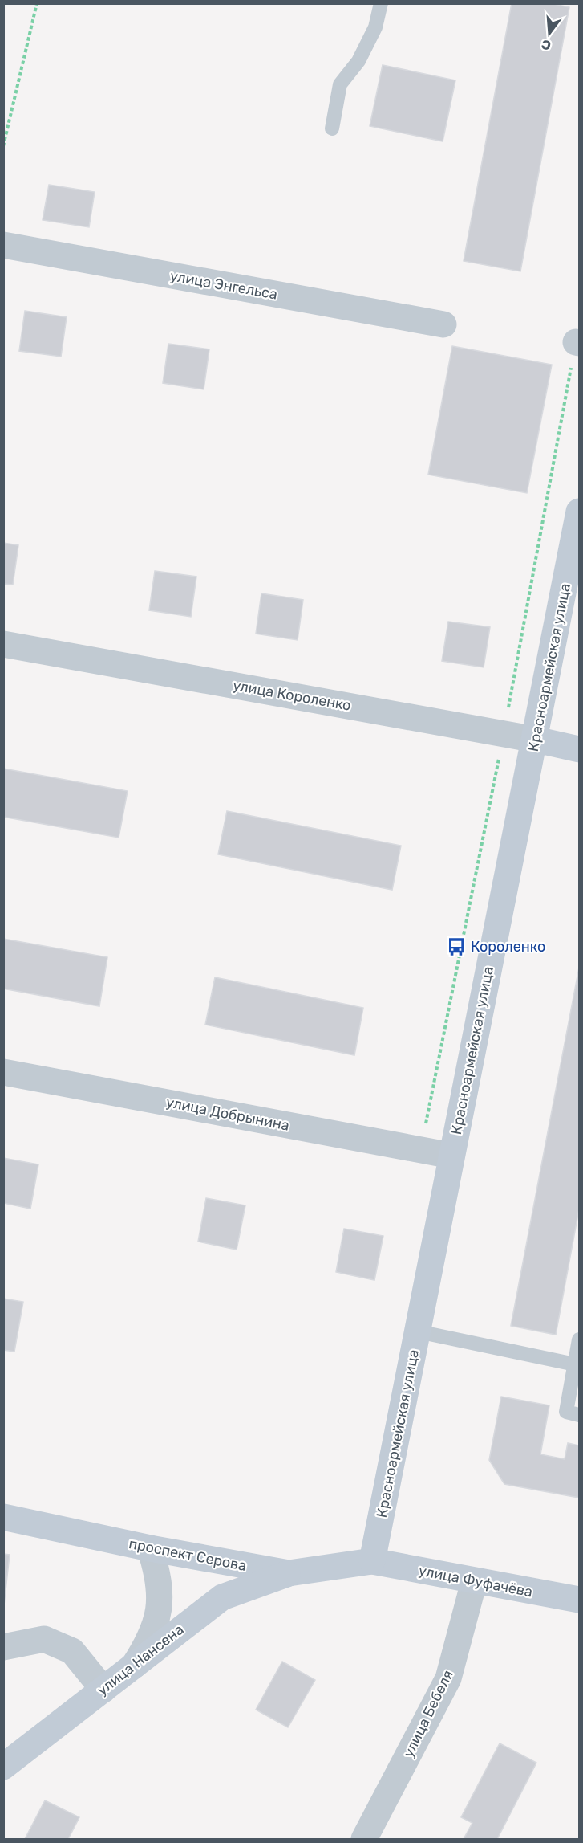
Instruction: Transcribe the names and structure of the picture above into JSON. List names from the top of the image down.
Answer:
{
  "streets": {
    "main road": [
      "Красноармейская улица",
      "улица Короленко",
      "проспект Серова",
      "улица Фуфачёва",
      "улица Нансена"
    ],
    "street": ["улица Энгельса", "улица Добрынина", "улица Бебеля"]
  },
  "crossings": [
    ["Красноармейская улица", "улица Короленко"],
    ["Красноармейская улица", "улица Добрынина"],
    ["Красноармейская улица", "проспект Серова"],
    ["Красноармейская улица", "улица Фуфачёва"],
    ["проспект Серова", "улица Фуфачёва"],
    ["проспект Серова", "улица Нансена"],
    ["улица Фуфачёва", "улица Бебеля"]
  ],
  "places": {
    "bus stop": ["Короленко"]
  },
  "north": "bottom"
}
